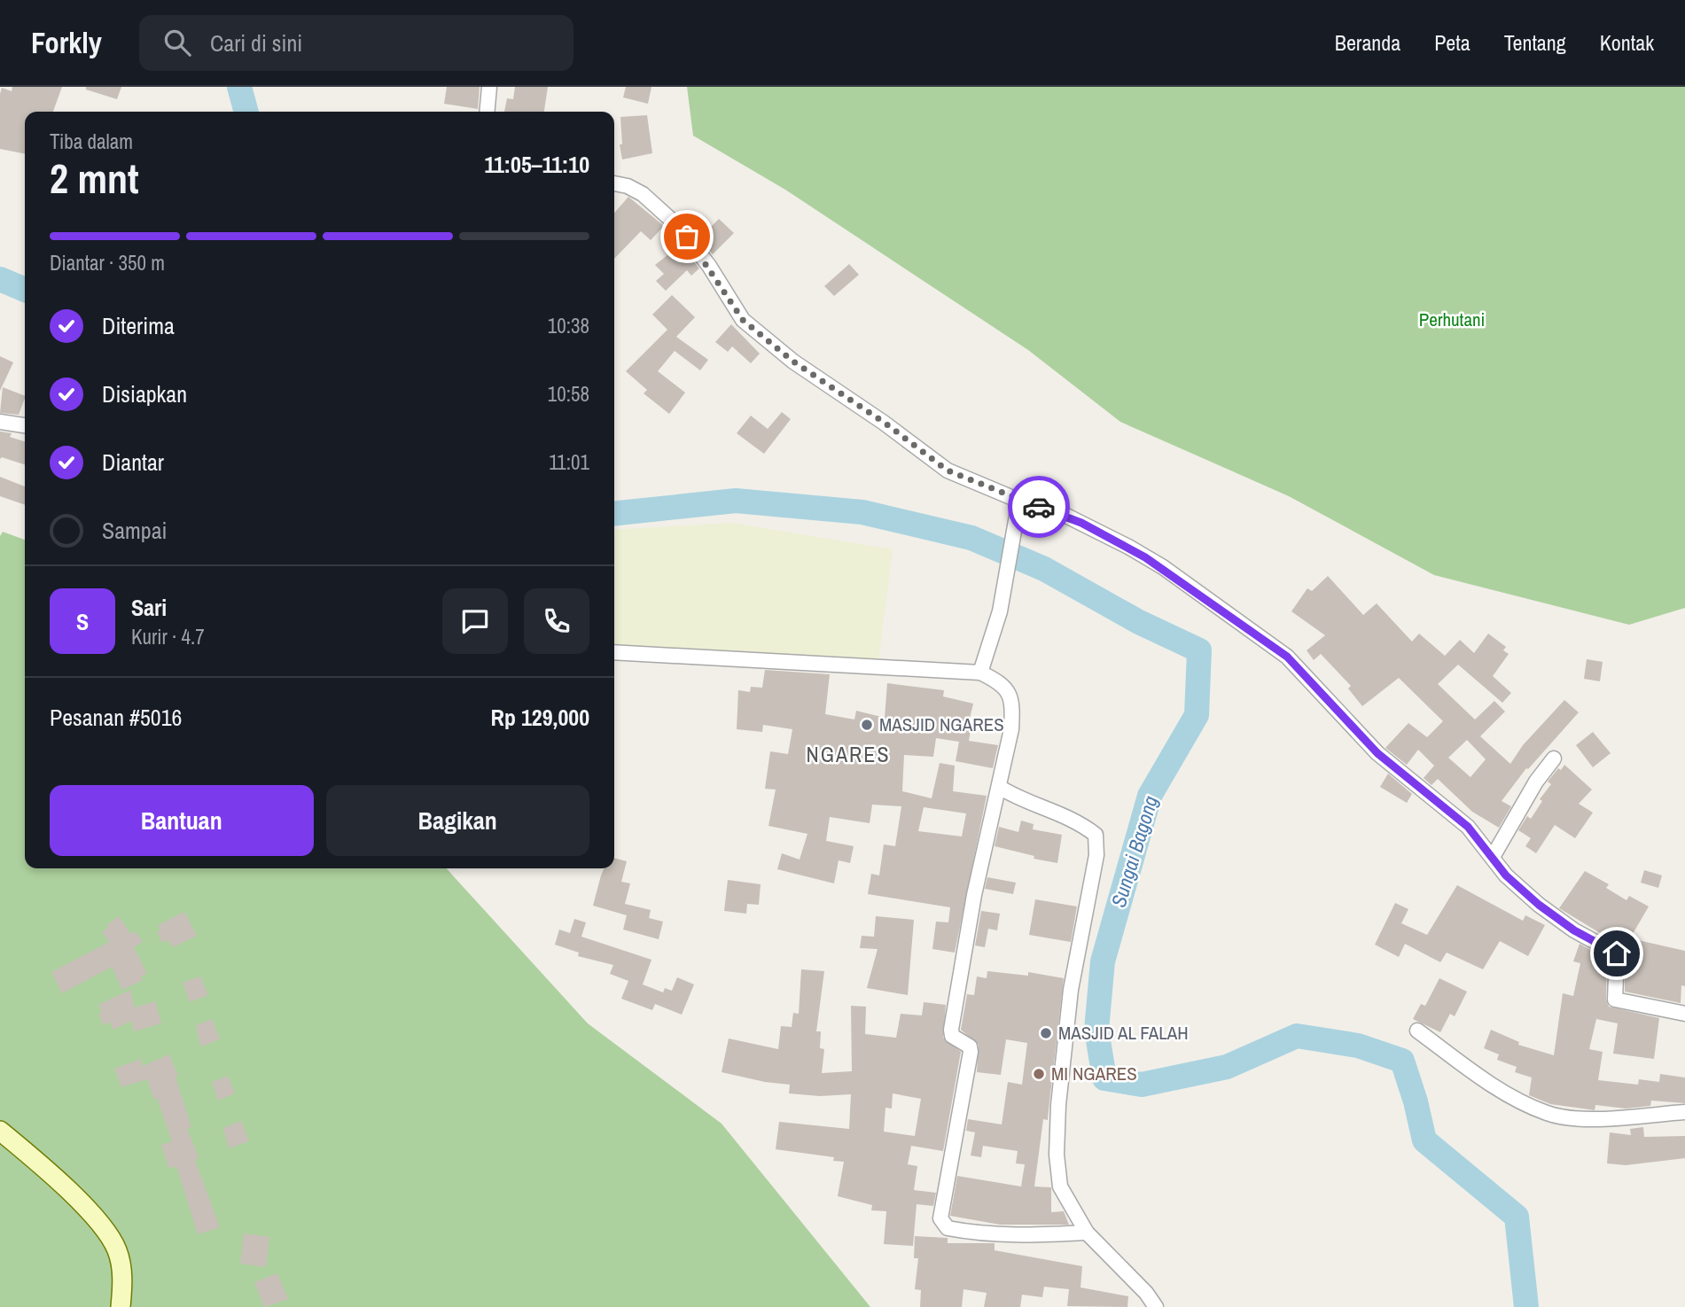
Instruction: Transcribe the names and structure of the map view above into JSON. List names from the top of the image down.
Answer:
{
  "districts": ["NGARES"],
  "water": ["Sungai Bagong"],
  "parks": ["Perhutani"],
  "places": ["MASJID NGARES", "MASJID AL FALAH", "MI NGARES"],
  "page": {
    "header": "Forkly",
    "search": "Cari di sini",
    "nav": [
      "Beranda",
      "Peta",
      "Tentang",
      "Kontak"
    ],
    "heading": ["2 mnt", "Tiba dalam", "11:05–11:10"],
    "panel": [
      "Sari",
      "Kurir · 4.7",
      "Pesanan #5016",
      "Rp 129,000"
    ],
    "bar": "Diantar · 350 m",
    "list": [
      ["Diterima", "10:38"],
      ["Disiapkan", "10:58"],
      ["Diantar", "11:01"],
      "Sampai"
    ],
    "round": "S",
    "buttons": ["Bantuan", "Bagikan"]
  }
}
